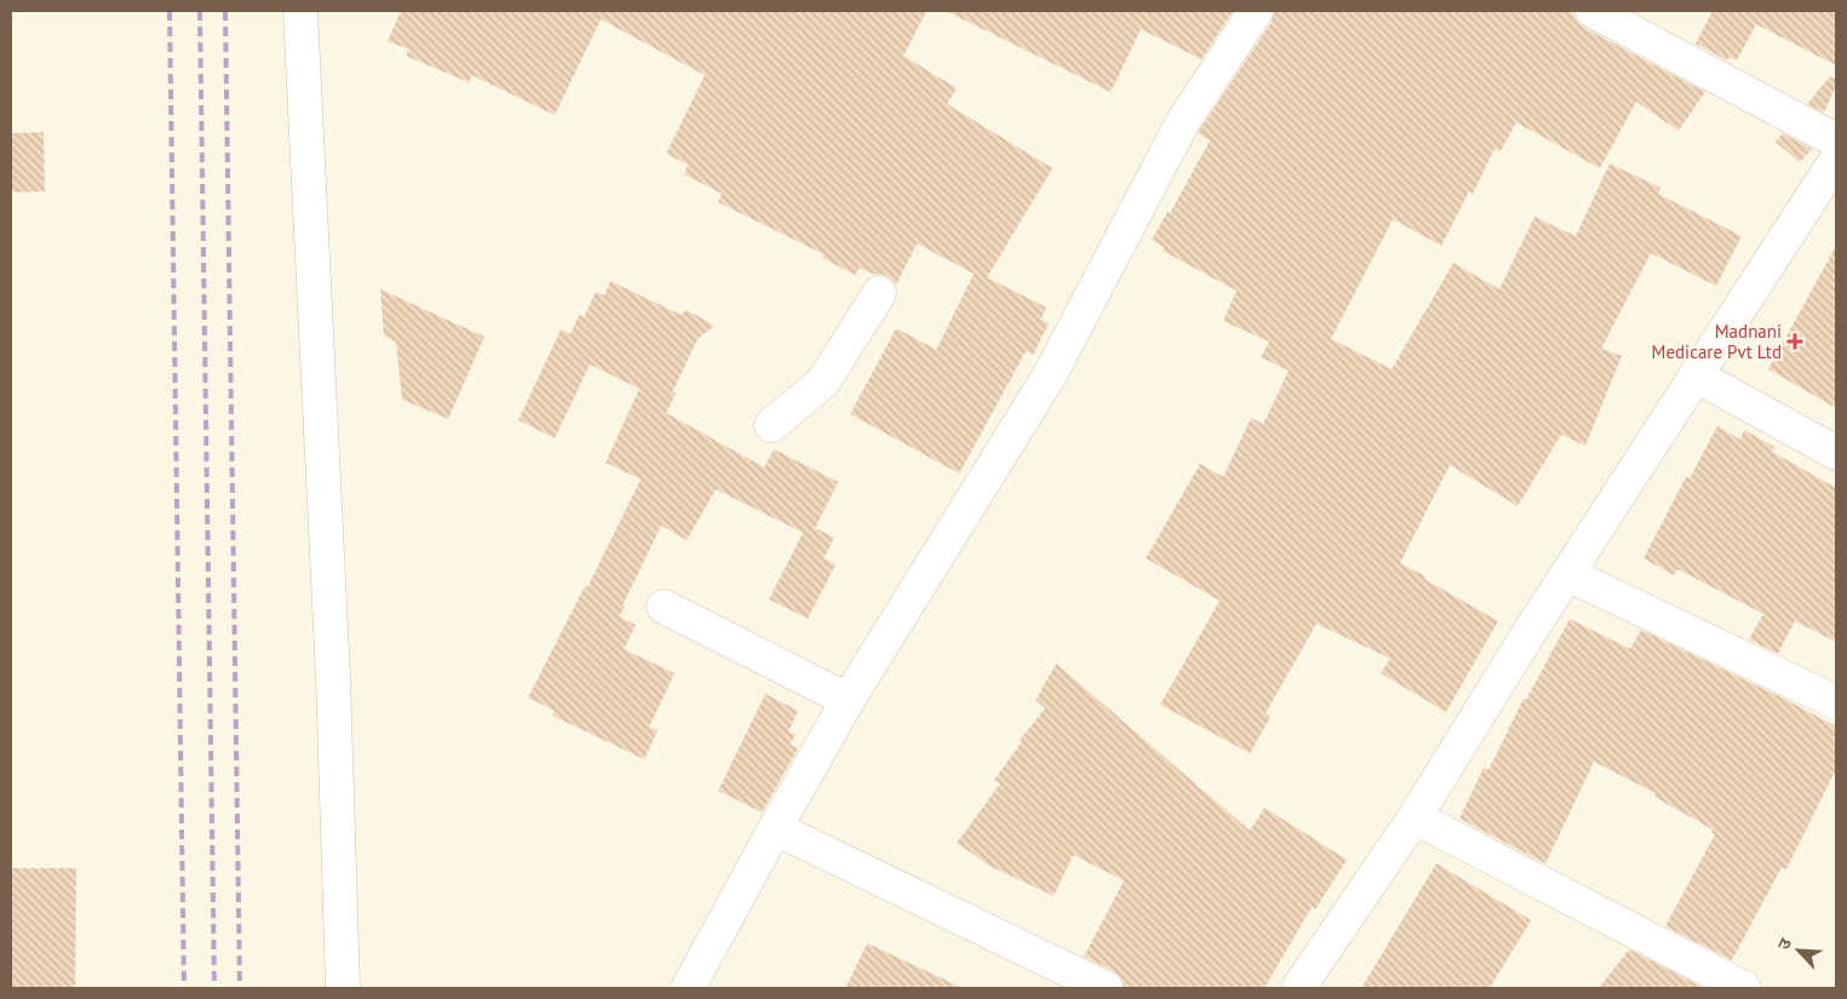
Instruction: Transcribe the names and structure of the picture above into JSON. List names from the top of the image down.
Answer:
{
  "places": {
    "health": ["Madnani Medicare Pvt Ltd"]
  },
  "north": "top left"
}
